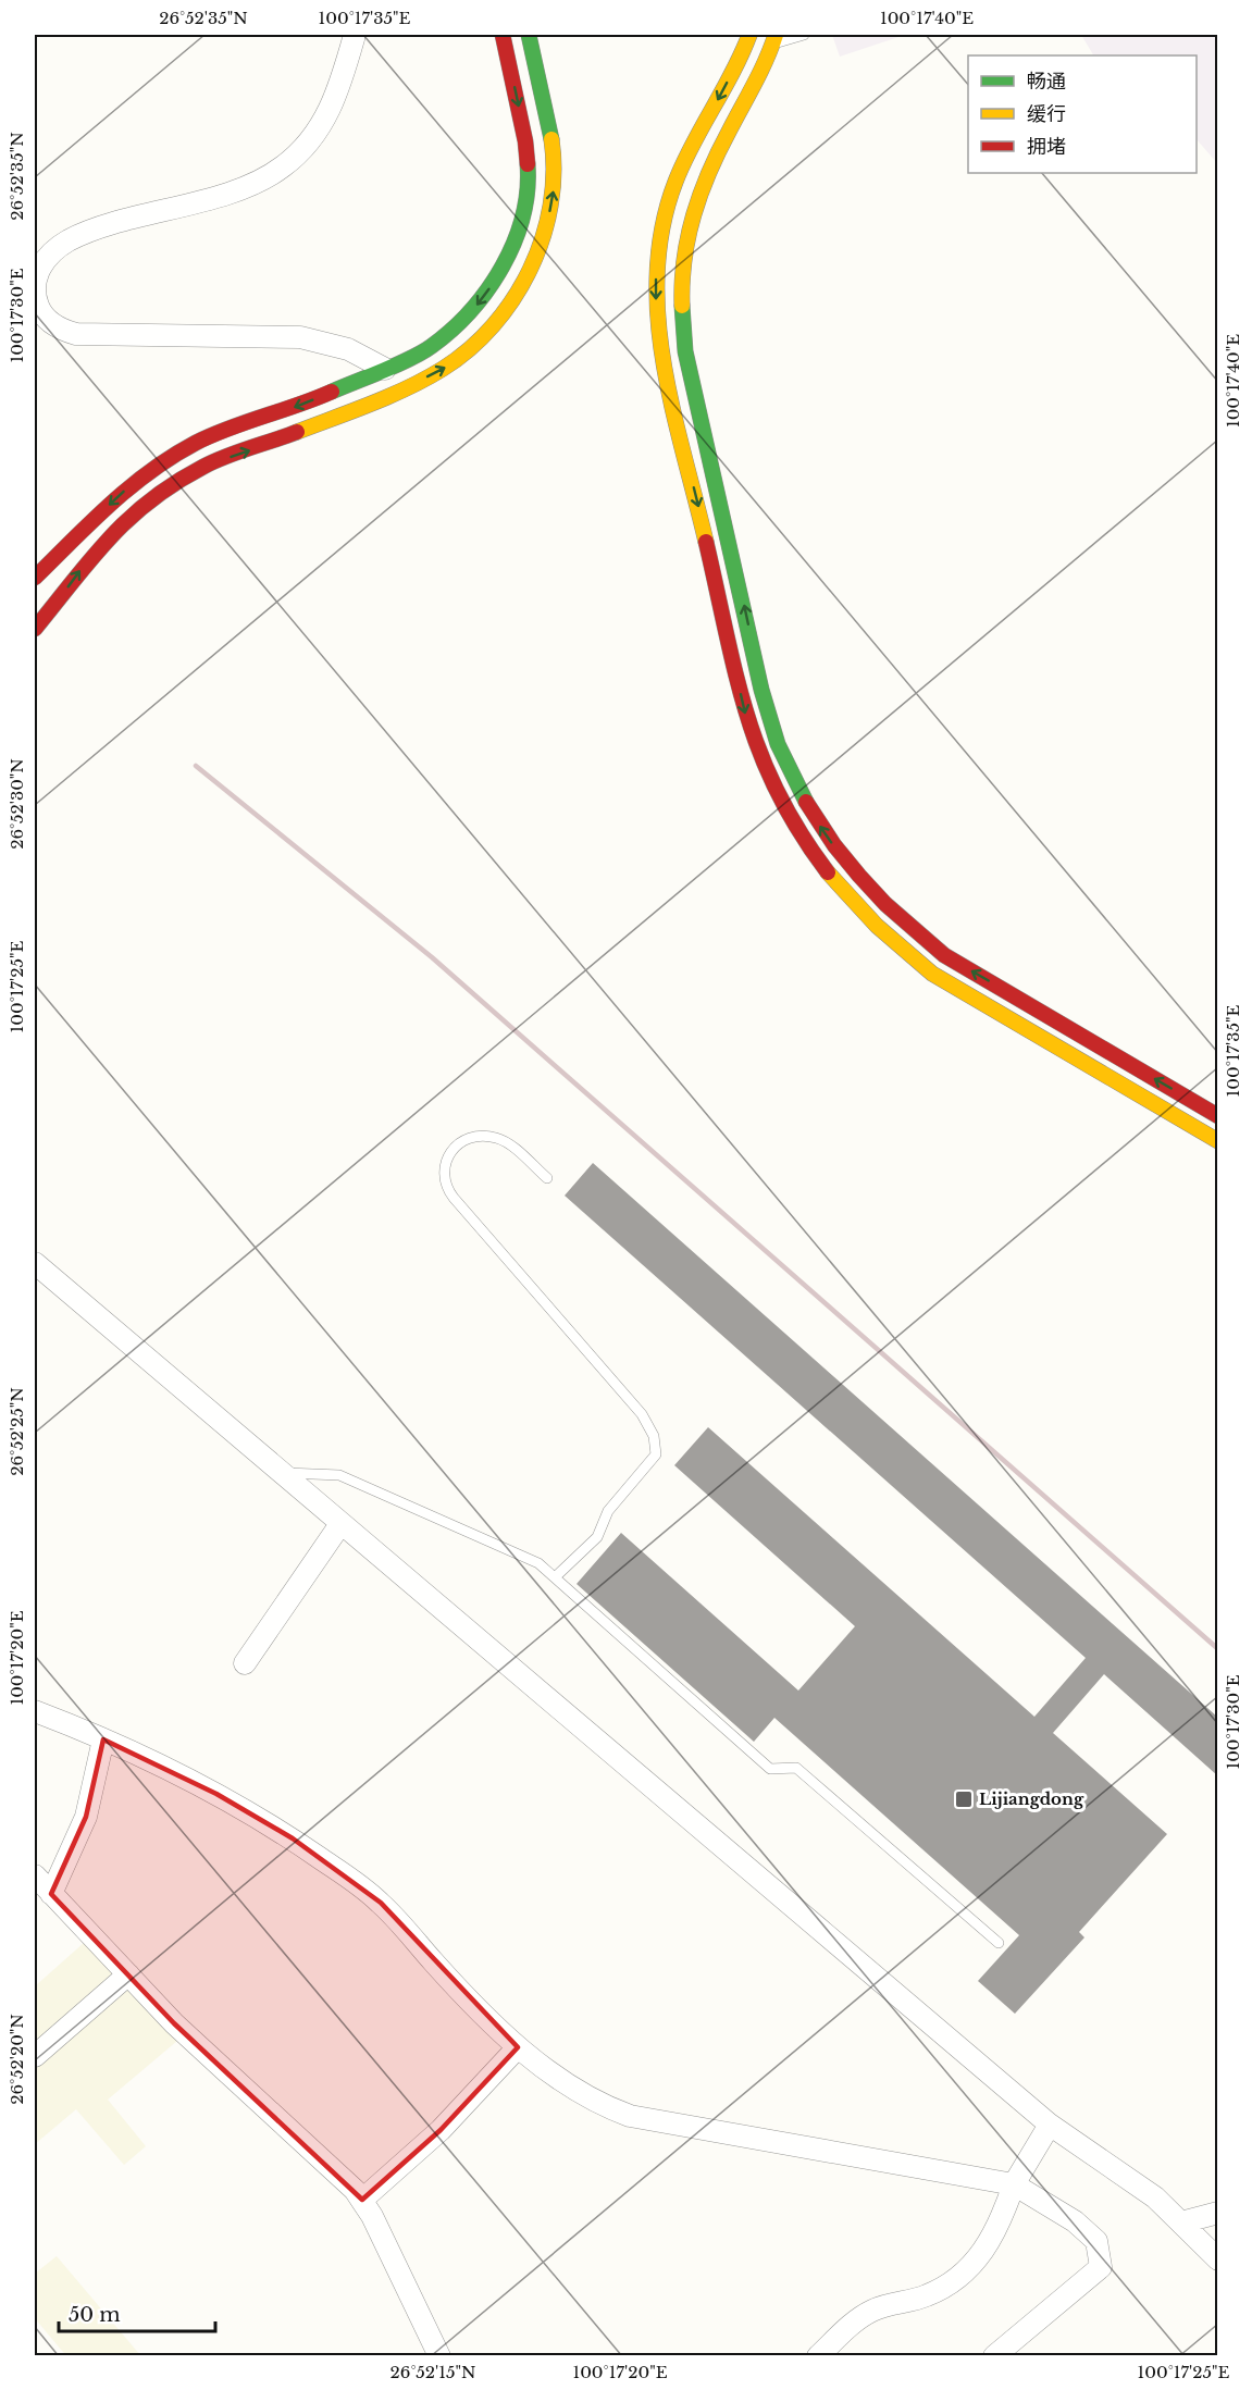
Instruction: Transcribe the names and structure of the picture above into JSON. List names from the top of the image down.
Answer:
{
  "places": {
    "transit": ["Lijiangdong"]
  },
  "legend": ["畅通", "缓行", "拥堵"],
  "scale_bar": "50 m",
  "coordinates": [
    "26°52'35\"N",
    "100°17'35\"E",
    "100°17'40\"E",
    "100°17'30\"E",
    "26°52'30\"N",
    "100°17'25\"E",
    "26°52'25\"N",
    "100°17'20\"E",
    "26°52'20\"N",
    "26°52'15\"N"
  ]
}
